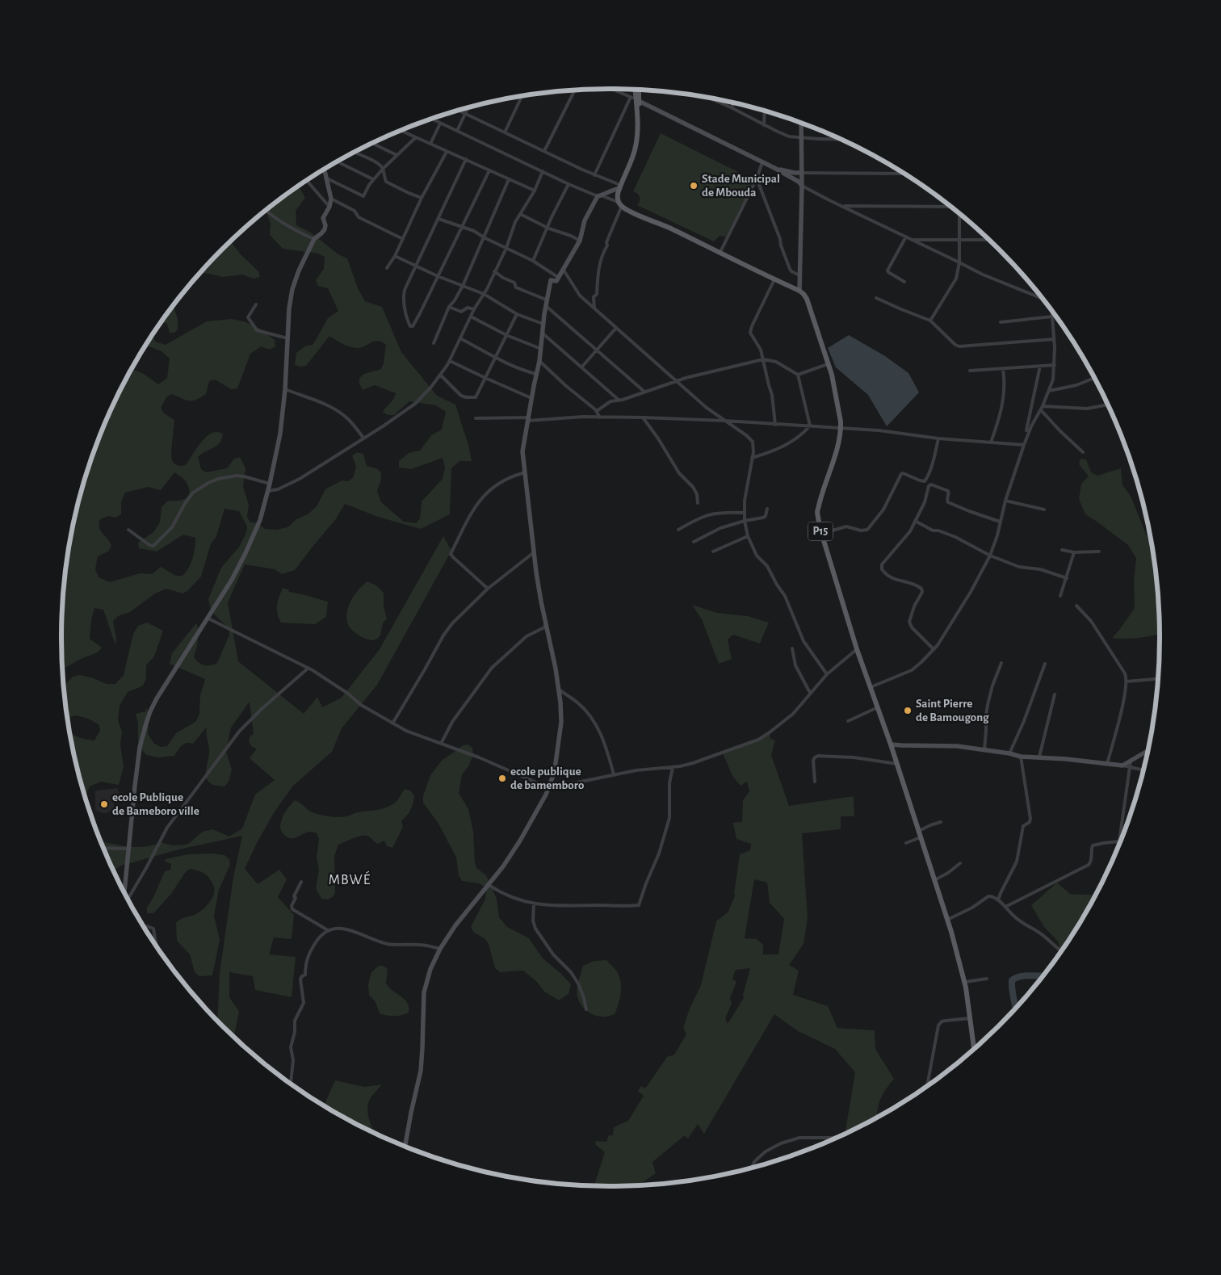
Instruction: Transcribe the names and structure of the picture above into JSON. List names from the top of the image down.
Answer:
{
  "streets": {
    "main road": ["P15"]
  },
  "districts": ["MBWÉ"],
  "places": [
    "Stade Municipal de Mbouda",
    "Saint Pierre de Bamougong",
    "ecole publique de bamemboro",
    "ecole Publique de Bameboro ville"
  ]
}
